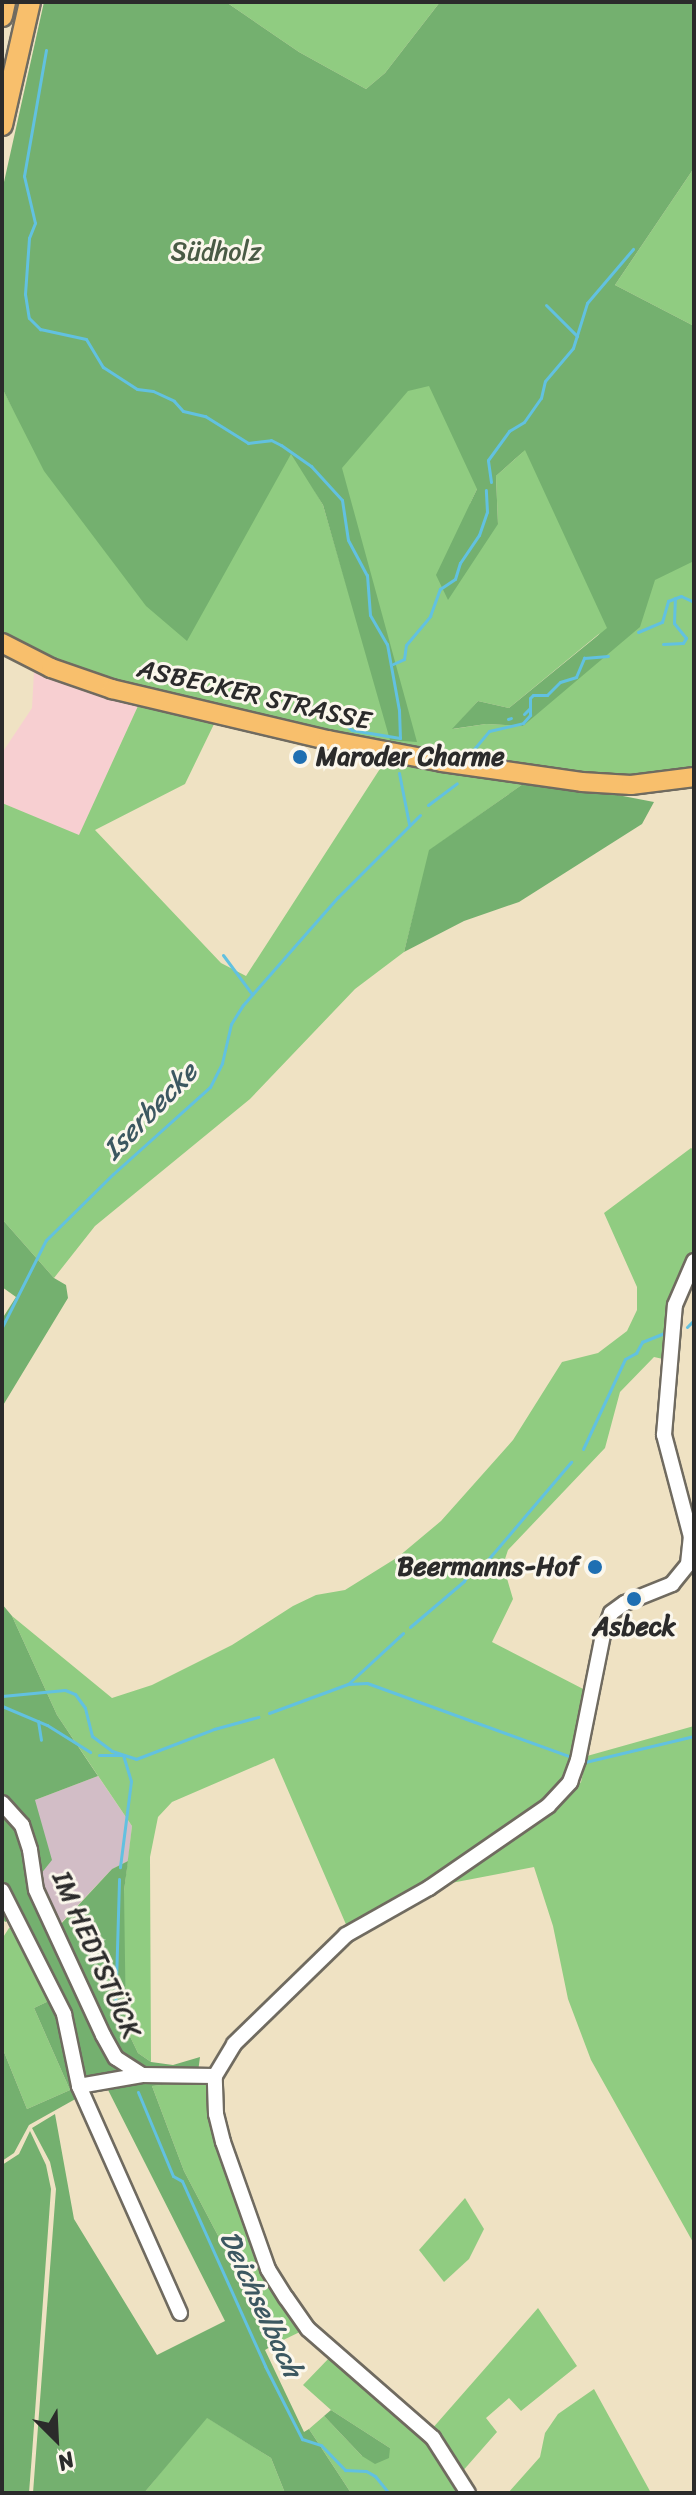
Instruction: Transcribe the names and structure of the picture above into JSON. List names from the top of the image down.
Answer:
{
  "streets": {
    "main road": ["ASBECKER STRASSE"],
    "street": ["IM HEDTSTÜCK"]
  },
  "water": ["Iserbecke", "Deichselbach"],
  "parks": ["Südholz"],
  "places": ["Maroder Charme", "Beermanns-Hof", "Asbeck"],
  "north": "bottom right"
}
